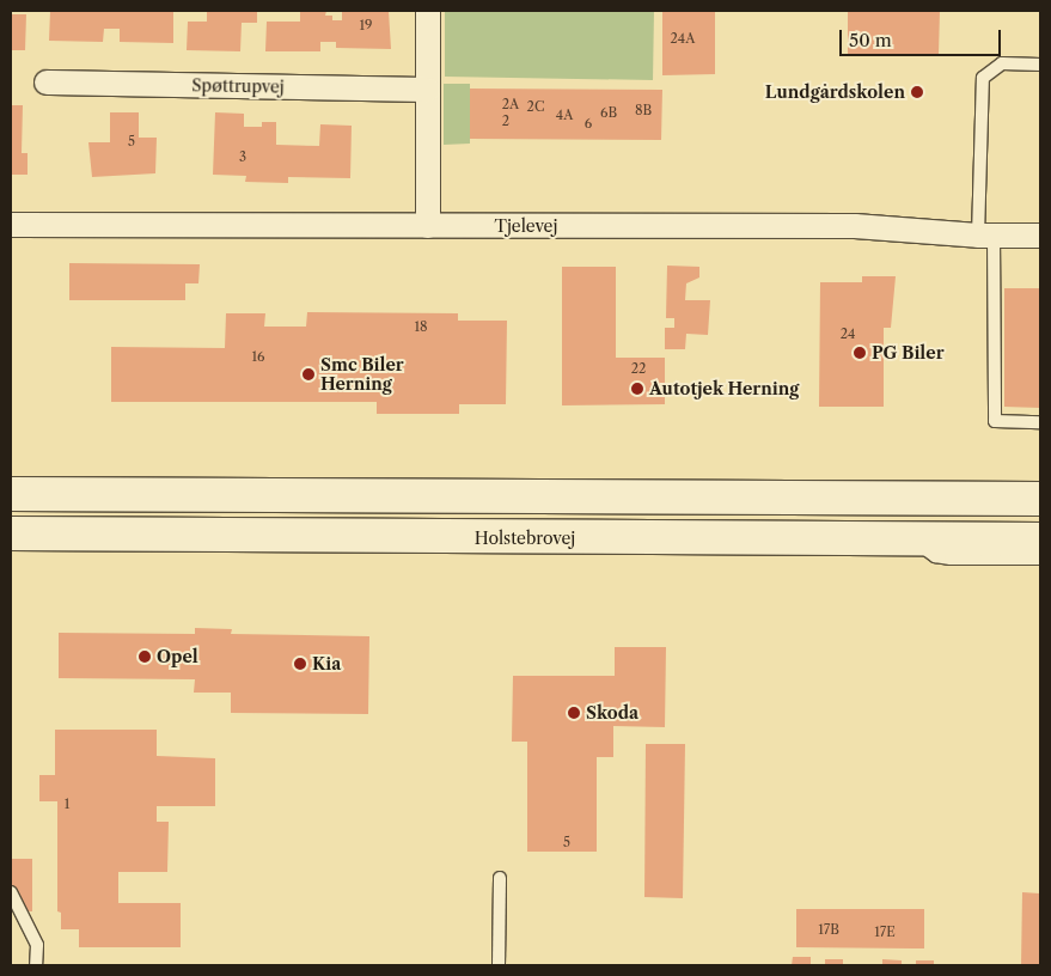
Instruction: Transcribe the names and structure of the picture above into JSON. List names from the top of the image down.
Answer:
{
  "streets": {
    "main road": ["Holstebrovej"],
    "street": ["Spøttrupvej", "Tjelevej"]
  },
  "places": [
    "Lundgårdskolen",
    "PG Biler",
    "Smc Biler Herning",
    "Autotjek Herning",
    "Opel",
    "Kia",
    "Skoda"
  ],
  "house_numbers": [
    "19",
    "24A",
    "2A",
    "2C",
    "8B",
    "6B",
    "4A",
    "2",
    "6",
    "5",
    "3",
    "18",
    "24",
    "16",
    "22",
    "1",
    "5",
    "17B",
    "17E"
  ],
  "scale_bar": "50 m"
}
